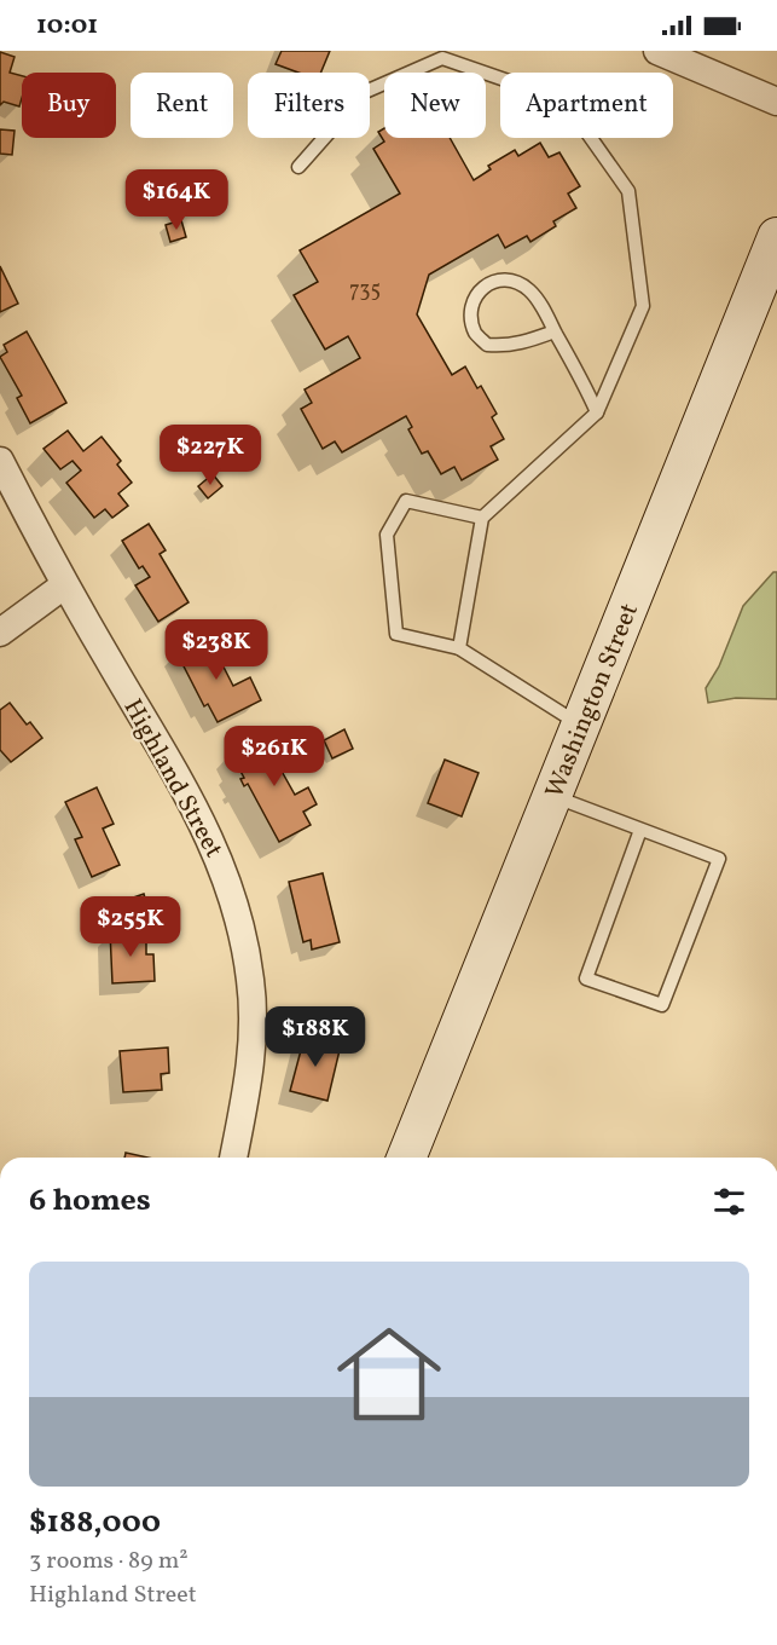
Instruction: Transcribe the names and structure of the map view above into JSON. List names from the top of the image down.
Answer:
{
  "streets": {
    "main road": ["Washington Street"],
    "street": ["Highland Street"]
  },
  "house_numbers": ["735"],
  "page": {
    "status": "10:01",
    "chip": [
      "Buy",
      "Rent",
      "Filters",
      "New",
      "Apartment"
    ],
    "price": [
      "$164K",
      "$227K",
      "$238K",
      "$261K",
      "$255K",
      "$188K"
    ],
    "heading": "6 homes",
    "list": [
      {
        "name": "$188,000",
        "note": "3 rooms · 89 m² · Highland Street"
      }
    ]
  }
}
